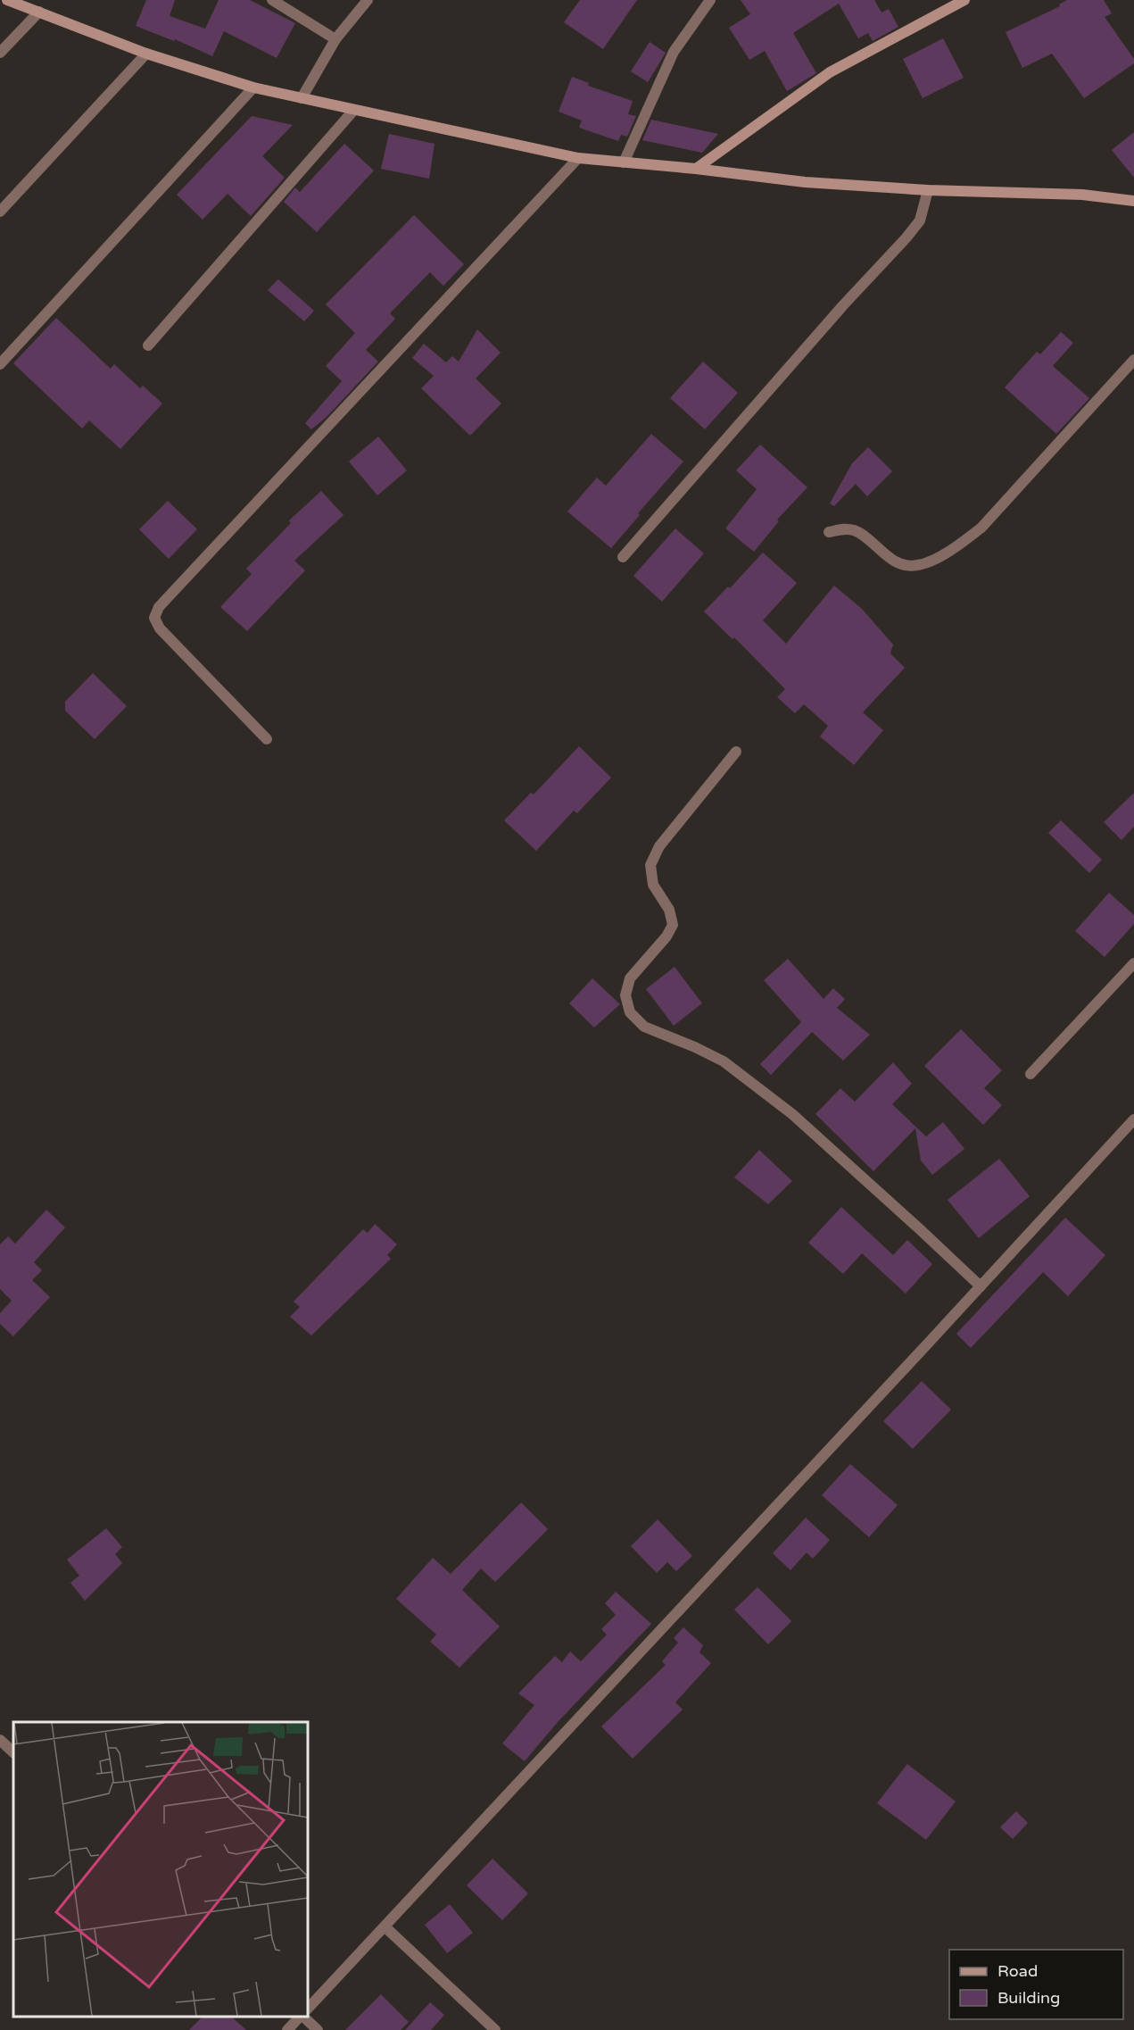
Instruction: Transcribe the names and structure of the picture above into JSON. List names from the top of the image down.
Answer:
{
  "legend": ["Road", "Building"]
}
